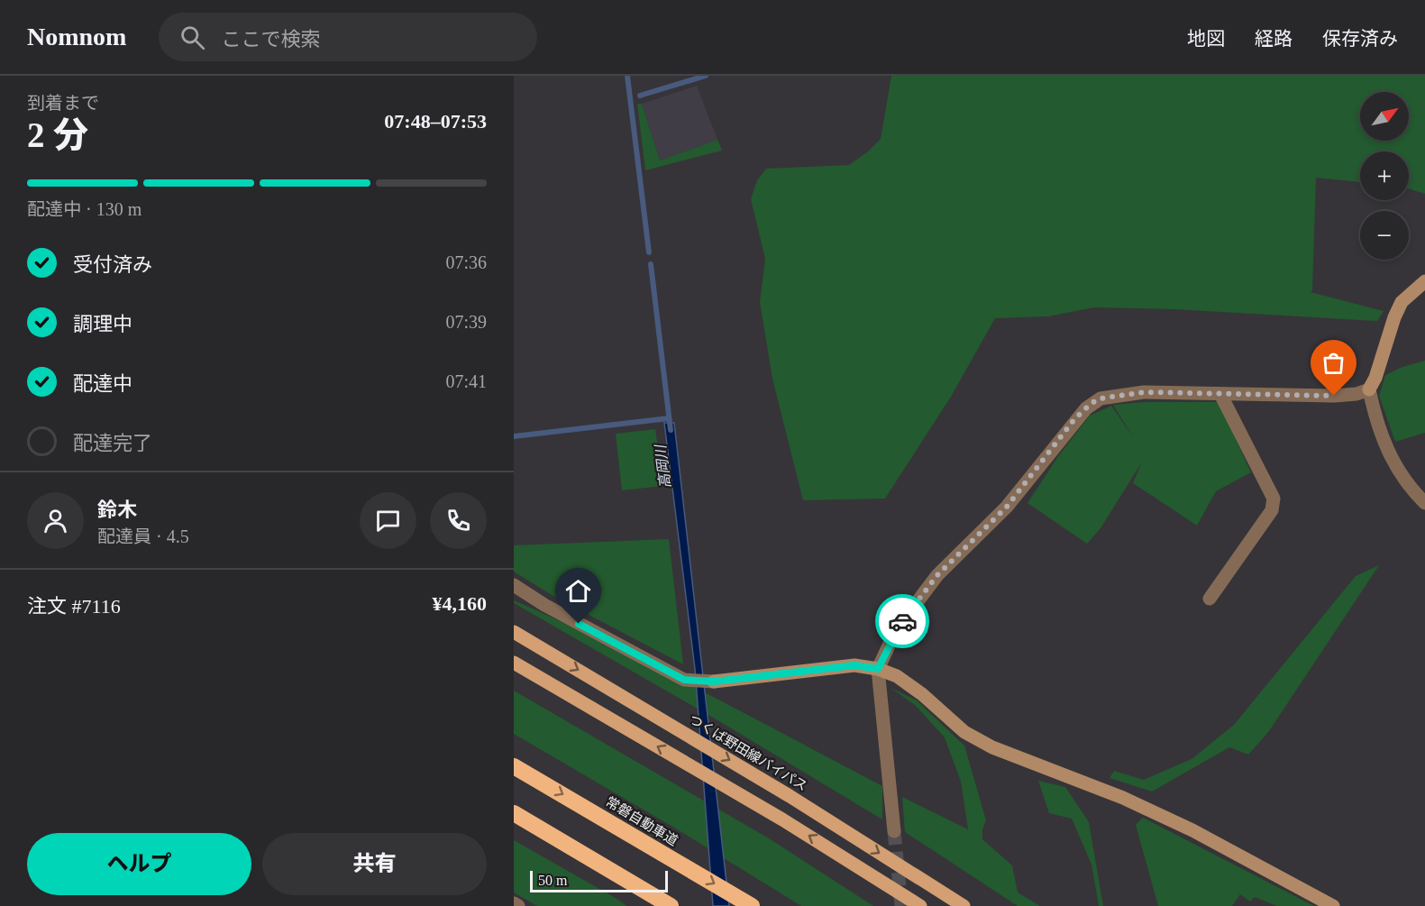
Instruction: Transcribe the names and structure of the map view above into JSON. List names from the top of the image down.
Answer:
{
  "streets": {
    "highway": ["常磐自動車道"],
    "main road": ["つくば野田線バイパス"]
  },
  "water": ["高岡川"],
  "scale_bar": "50 m",
  "north": "top right",
  "page": {
    "header": "Nomnom",
    "search": "ここで検索",
    "nav": ["地図", "経路", "保存済み"],
    "heading": ["2 分", "到着まで", "07:48–07:53"],
    "panel": [
      "鈴木",
      "配達員 · 4.5",
      "注文 #7116",
      "¥4,160"
    ],
    "map_buttons": ["+", "−"],
    "bar": "配達中 · 130 m",
    "list": [
      ["受付済み", "07:36"],
      ["調理中", "07:39"],
      ["配達中", "07:41"],
      "配達完了"
    ],
    "buttons": ["ヘルプ", "共有"],
    "scale": "50 m"
  }
}
